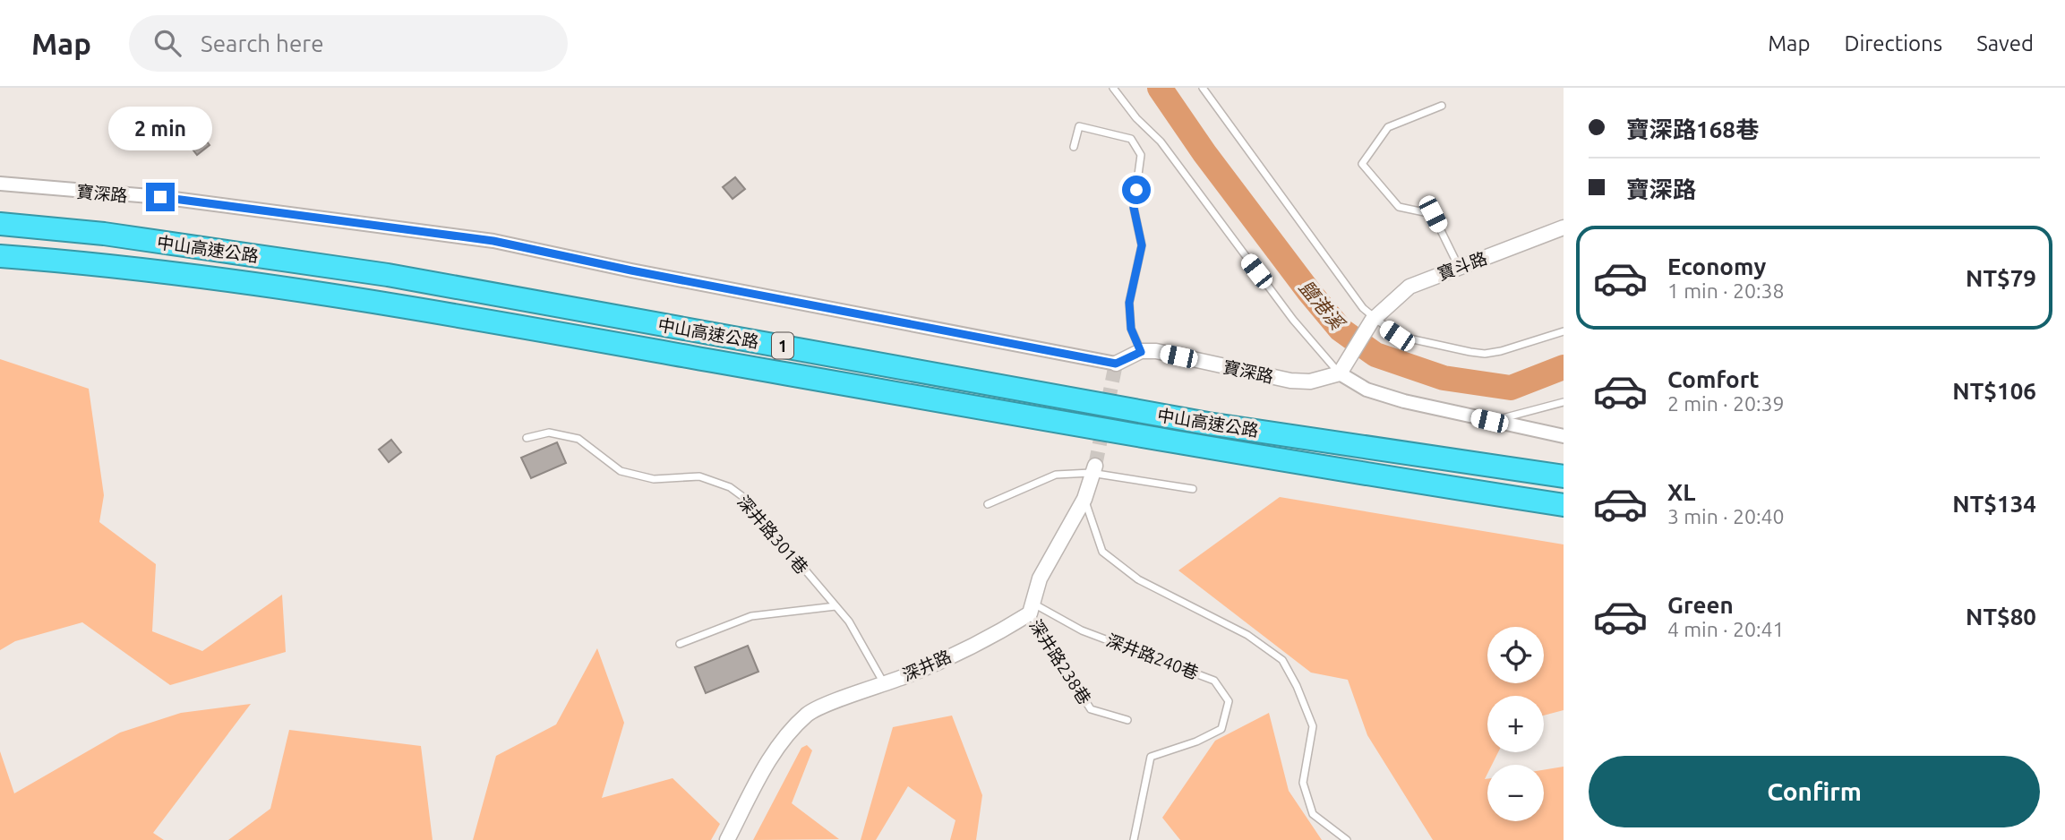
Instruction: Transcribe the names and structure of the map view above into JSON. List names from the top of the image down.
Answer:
{
  "streets": {
    "highway": ["中山高速公路", "1"],
    "street": ["寶深路", "寶斗路", "深井路"],
    "lane": ["深井路301巷", "深井路240巷", "深井路238巷"]
  },
  "crossings": [
    ["寶深路", "寶斗路"],
    ["深井路301巷", "深井路"],
    ["深井路240巷", "深井路238巷"],
    ["深井路240巷", "深井路"],
    ["深井路238巷", "深井路"]
  ],
  "water": ["鹽港溪"],
  "page": {
    "header": "Map",
    "search": "Search here",
    "nav": ["Map", "Directions", "Saved"],
    "banner": ["寶深路168巷", "寶深路"],
    "bubble": "2 min",
    "list": [
      {
        "name": "Economy",
        "note": "1 min · 20:38",
        "value": "NT$79"
      },
      {
        "name": "Comfort",
        "note": "2 min · 20:39",
        "value": "NT$106"
      },
      {
        "name": "XL",
        "note": "3 min · 20:40",
        "value": "NT$134"
      },
      {
        "name": "Green",
        "note": "4 min · 20:41",
        "value": "NT$80"
      }
    ],
    "map_buttons": ["+", "−"],
    "buttons": "Confirm"
  }
}
